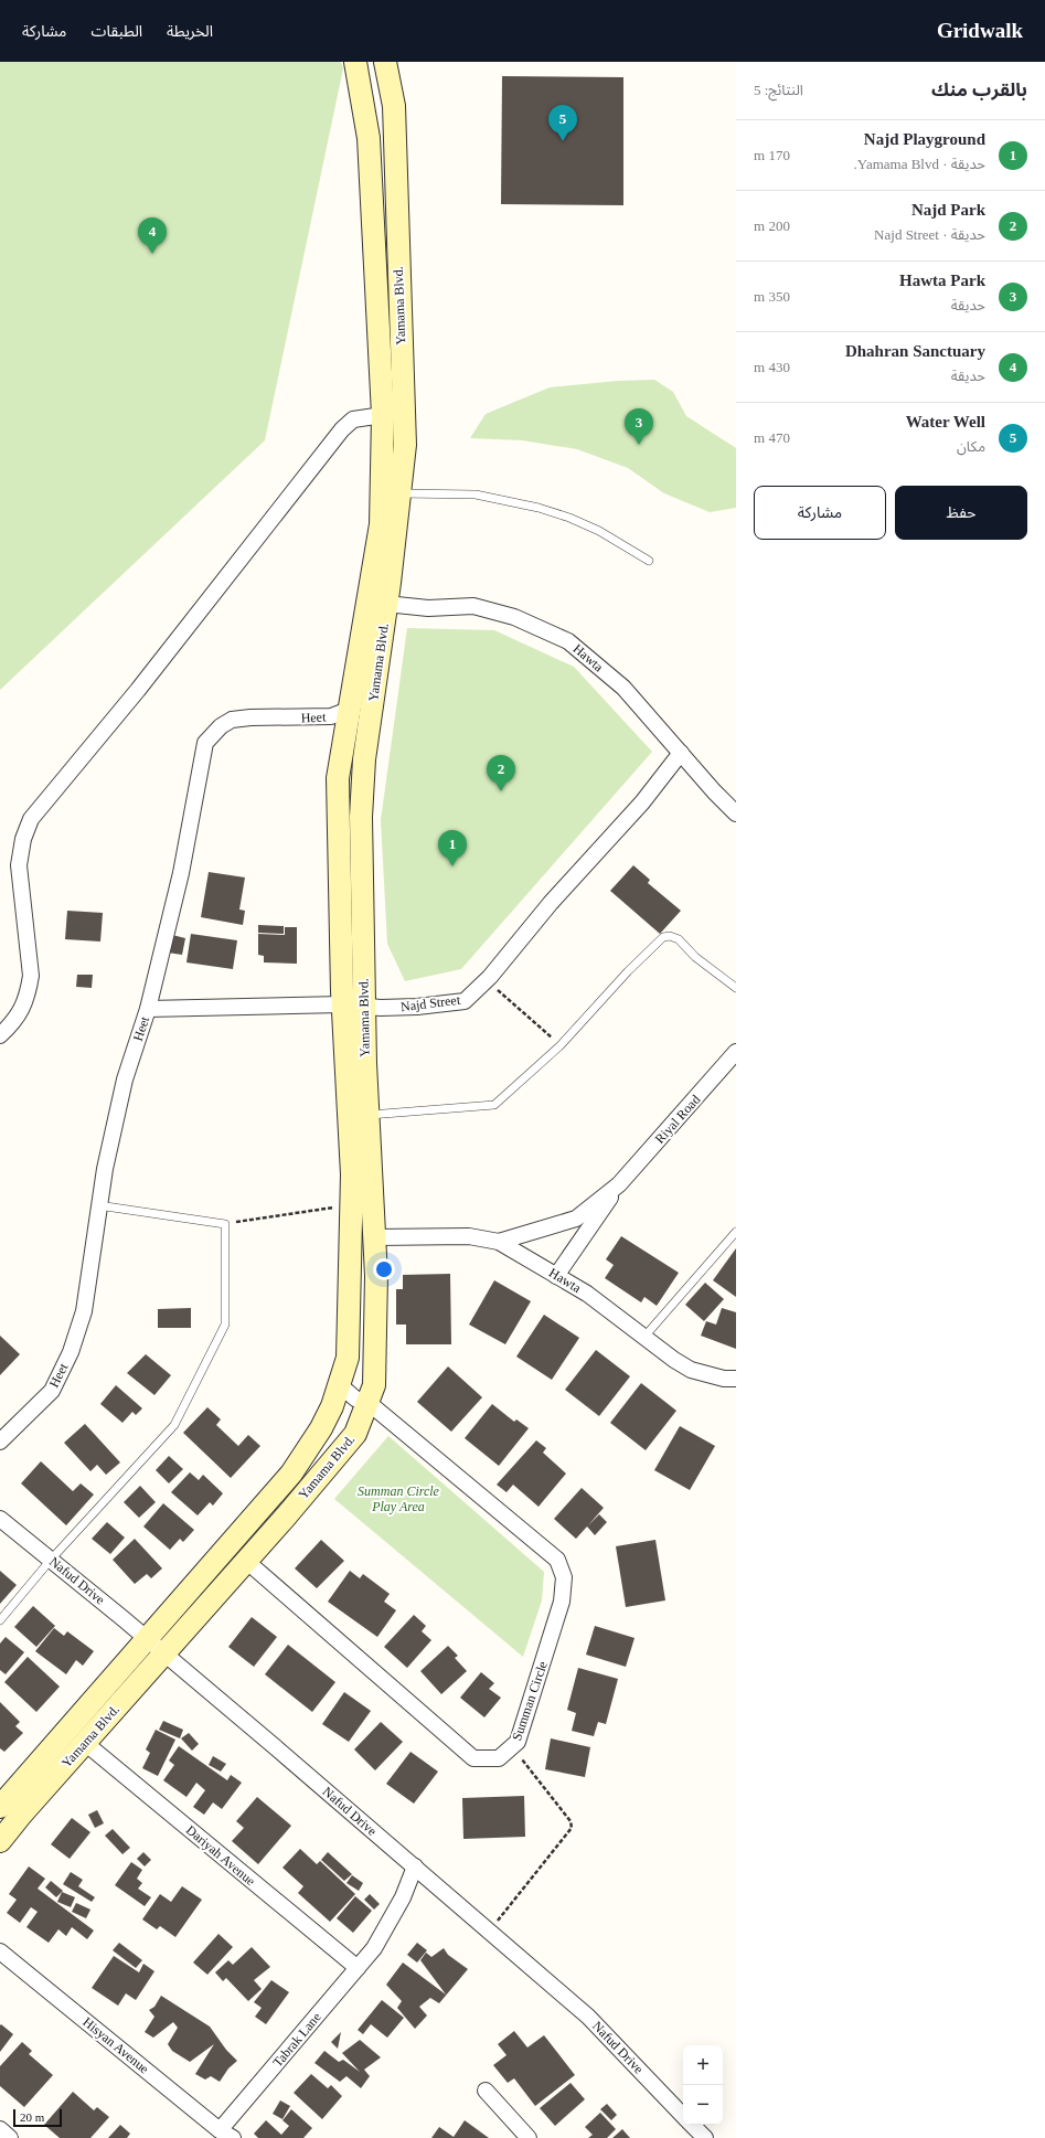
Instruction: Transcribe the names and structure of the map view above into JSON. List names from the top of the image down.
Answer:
{
  "streets": {
    "main road": ["Yamama Blvd."],
    "street": [
      "Hawta",
      "Heet",
      "Najd Street",
      "Riyal Road",
      "Nafud Drive",
      "Summan Circle",
      "Dariyah Avenue",
      "Tabrak Lane",
      "Hisyan Avenue"
    ]
  },
  "crossings": [
    ["Yamama Blvd.", "Hawta"],
    ["Yamama Blvd.", "Heet"],
    ["Yamama Blvd.", "Najd Street"],
    ["Yamama Blvd.", "Nafud Drive"],
    ["Yamama Blvd.", "Summan Circle"],
    ["Yamama Blvd.", "Dariyah Avenue"],
    ["Hawta", "Najd Street"],
    ["Hawta", "Riyal Road"],
    ["Heet", "Najd Street"],
    ["Nafud Drive", "Tabrak Lane"],
    ["Dariyah Avenue", "Tabrak Lane"],
    ["Tabrak Lane", "Hisyan Avenue"]
  ],
  "parks": ["Summan Circle Play Area"],
  "scale_bar": "20 m",
  "page": {
    "header": "Gridwalk",
    "nav": ["الخريطة", "الطبقات", "مشاركة"],
    "heading": ["بالقرب منك", "النتائج: 5"],
    "pins": [
      "5",
      "4",
      "3",
      "2",
      "1"
    ],
    "list": [
      {
        "mark": "1",
        "name": "Najd Playground",
        "note": "حديقة · Yamama Blvd.",
        "value": "170 m"
      },
      {
        "mark": "2",
        "name": "Najd Park",
        "note": "حديقة · Najd Street",
        "value": "200 m"
      },
      {
        "mark": "3",
        "name": "Hawta Park",
        "note": "حديقة",
        "value": "350 m"
      },
      {
        "mark": "4",
        "name": "Dhahran Sanctuary",
        "note": "حديقة",
        "value": "430 m"
      },
      {
        "mark": "5",
        "name": "Water Well",
        "note": "مكان",
        "value": "470 m"
      }
    ],
    "buttons": ["حفظ", "مشاركة"],
    "map_buttons": ["+", "−"],
    "scale": "20 m"
  }
}
